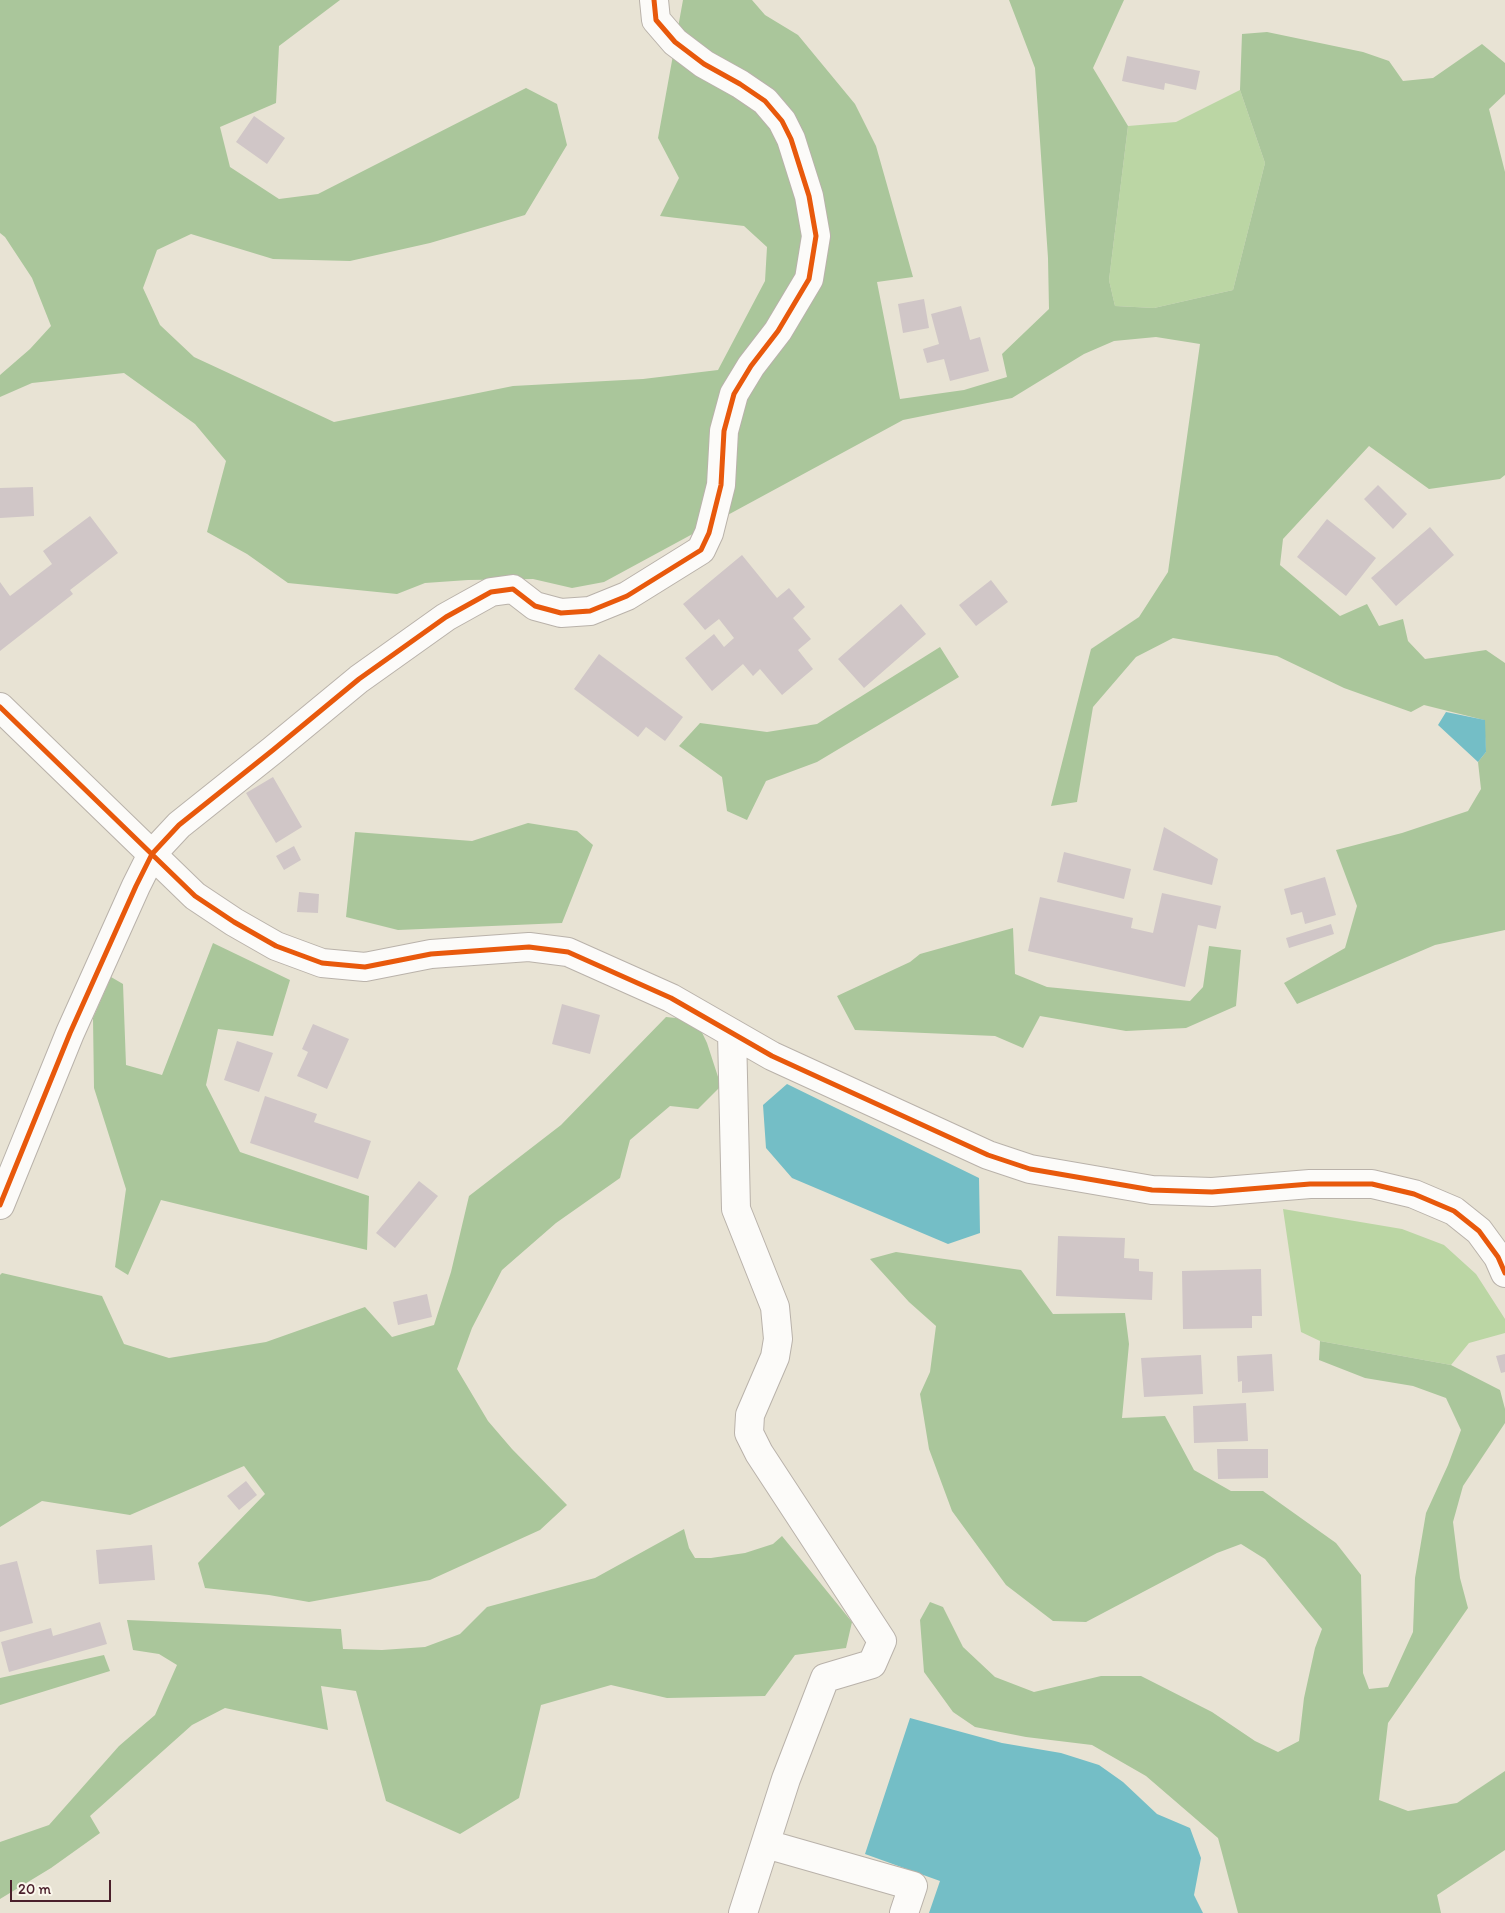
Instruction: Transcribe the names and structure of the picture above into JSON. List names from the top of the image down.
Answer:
{
  "scale_bar": "20 m"
}
